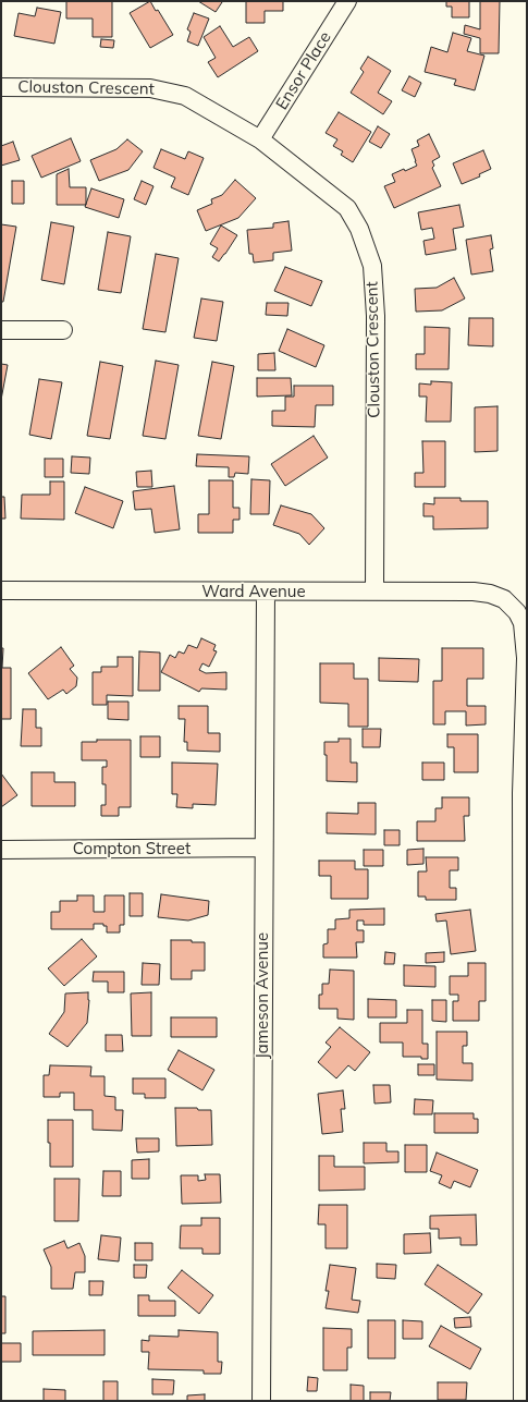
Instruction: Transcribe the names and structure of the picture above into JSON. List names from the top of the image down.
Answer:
{
  "streets": {
    "street": [
      "Ensor Place",
      "Clouston Crescent",
      "Ward Avenue",
      "Compton Street",
      "Jameson Avenue"
    ]
  },
  "crossings": [
    ["Ensor Place", "Clouston Crescent"],
    ["Clouston Crescent", "Ward Avenue"],
    ["Ward Avenue", "Jameson Avenue"],
    ["Compton Street", "Jameson Avenue"]
  ]
}
